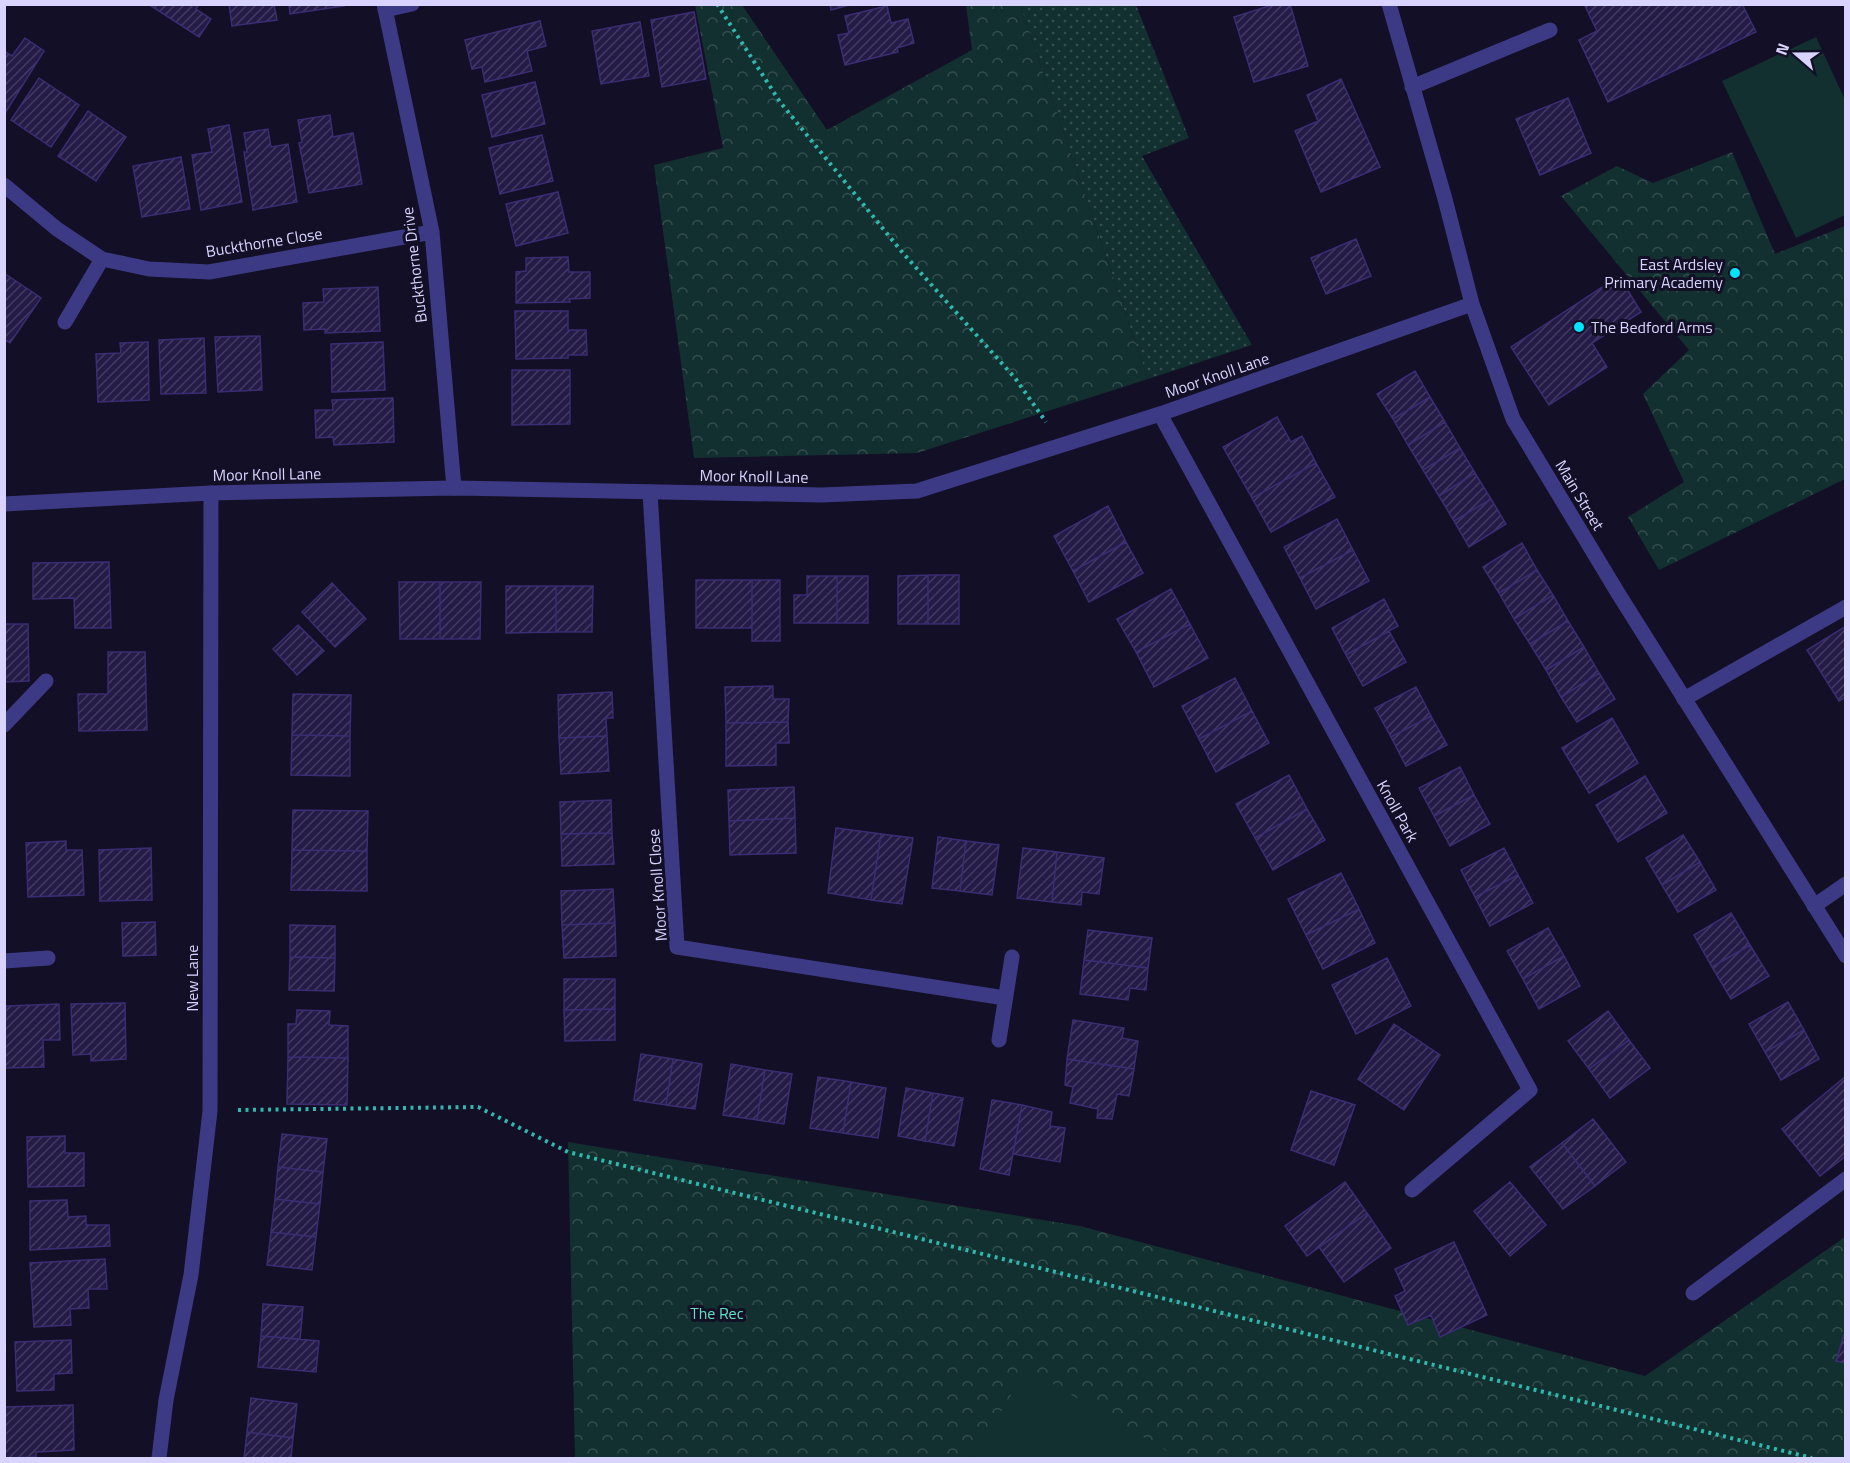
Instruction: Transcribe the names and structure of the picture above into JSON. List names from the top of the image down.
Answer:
{
  "streets": {
    "street": [
      "Buckthorne Close",
      "Buckthorne Drive",
      "Moor Knoll Lane",
      "Main Street",
      "Knoll Park",
      "Moor Knoll Close",
      "New Lane"
    ]
  },
  "crossings": [
    ["Buckthorne Close", "Buckthorne Drive"],
    ["Buckthorne Drive", "Moor Knoll Lane"],
    ["Moor Knoll Lane", "Main Street"],
    ["Moor Knoll Lane", "Knoll Park"],
    ["Moor Knoll Lane", "Moor Knoll Close"],
    ["Moor Knoll Lane", "New Lane"]
  ],
  "parks": ["The Rec"],
  "places": ["East Ardsley Primary Academy", "The Bedford Arms"],
  "north": "left"
}
